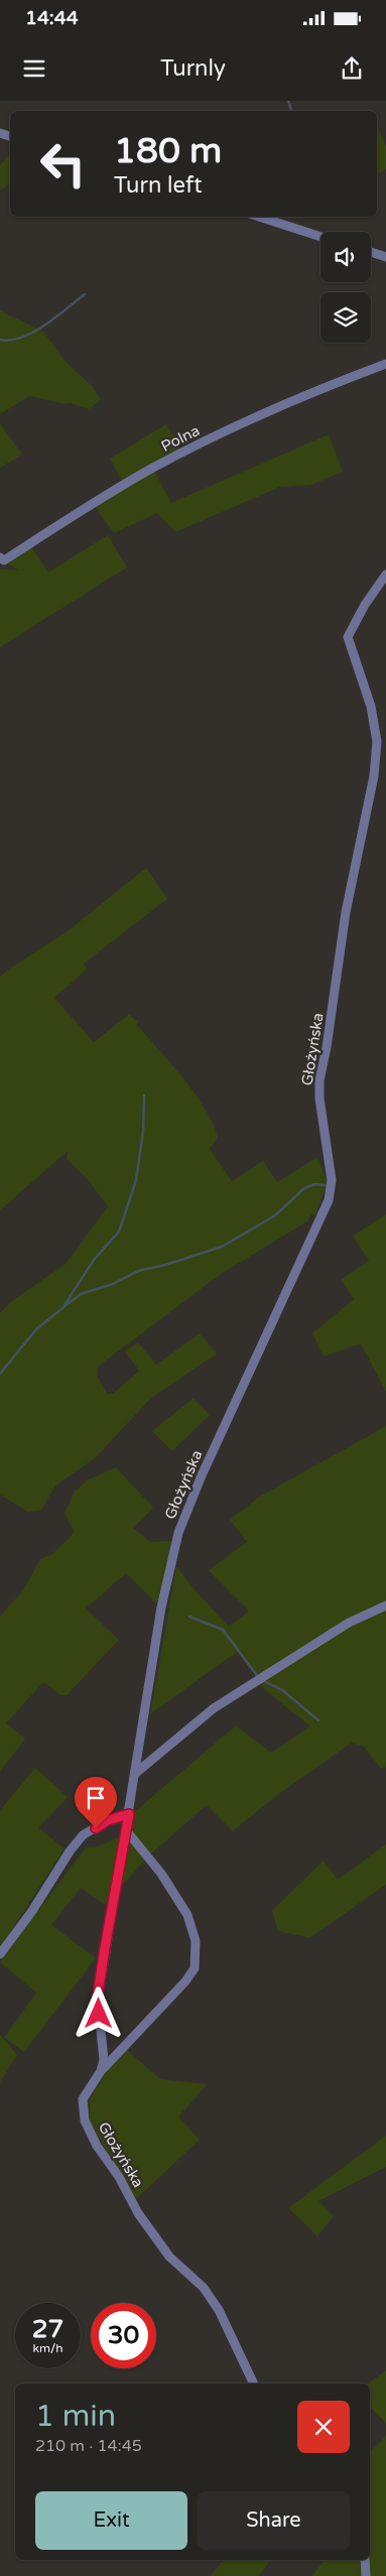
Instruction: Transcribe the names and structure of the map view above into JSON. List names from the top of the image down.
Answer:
{
  "streets": {
    "street": ["Polna", "Głożyńska"]
  },
  "page": {
    "status": "14:44",
    "header": "Turnly",
    "turn": ["180 m", "Turn left"],
    "speed": "27 km/h",
    "limit": "30",
    "heading": ["1 min", "210 m · 14:45"],
    "buttons": ["Exit", "Share"]
  }
}
